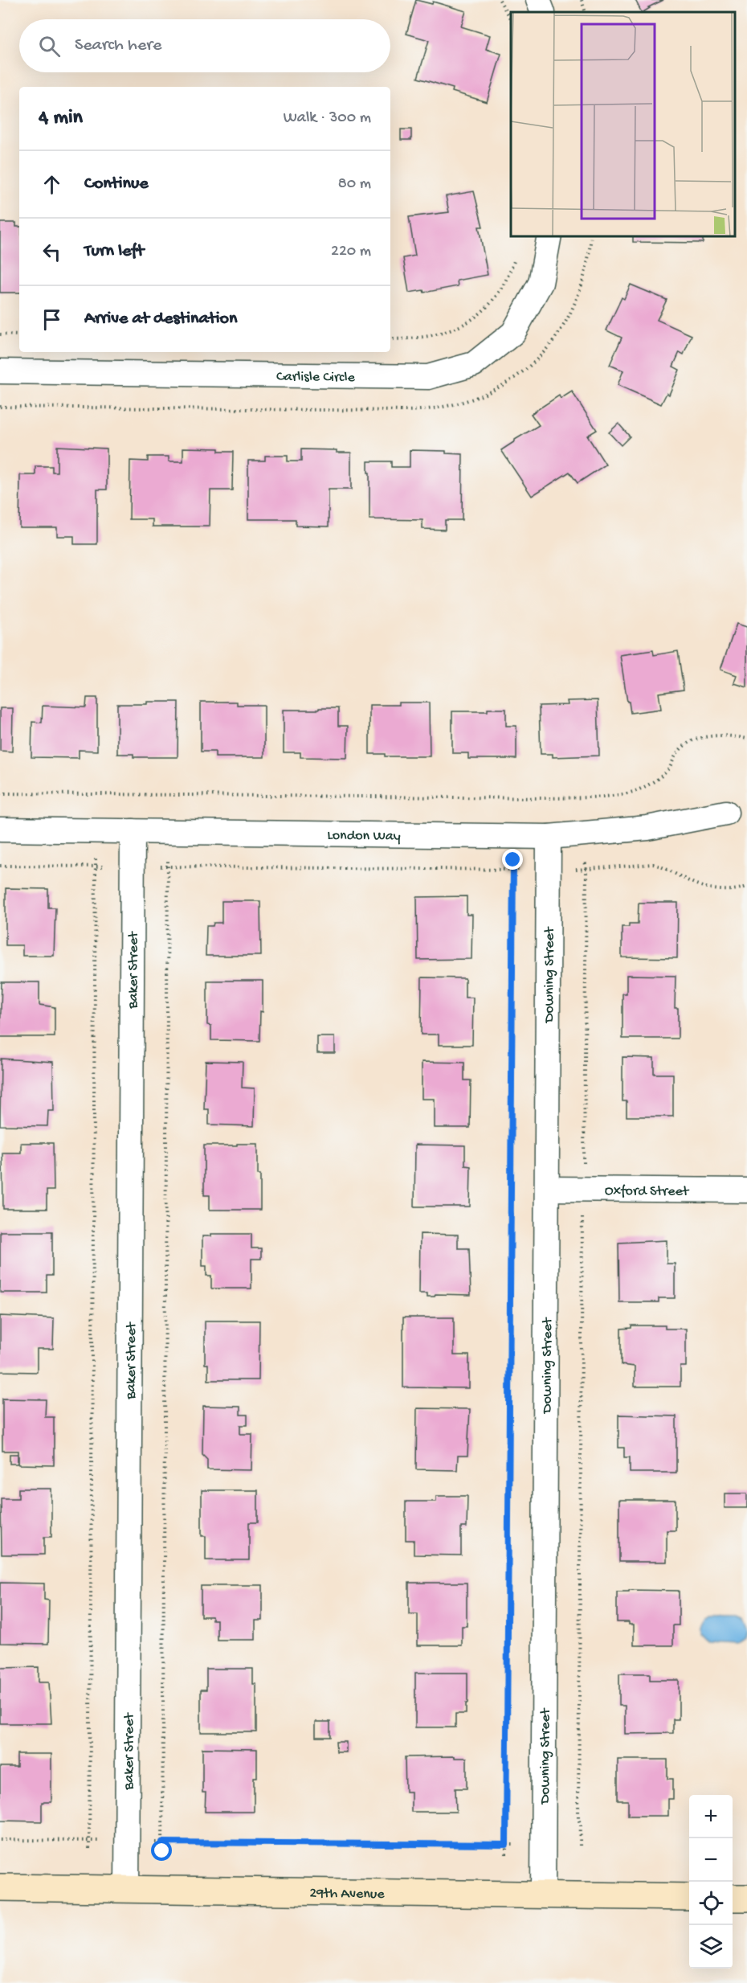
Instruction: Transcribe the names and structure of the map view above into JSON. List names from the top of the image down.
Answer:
{
  "streets": {
    "street": [
      "Carlisle Circle",
      "London Way",
      "Baker Street",
      "Downing Street",
      "Oxford Street",
      "29th Avenue"
    ]
  },
  "crossings": [
    ["London Way", "Baker Street"],
    ["London Way", "Downing Street"],
    ["Baker Street", "29th Avenue"],
    ["Downing Street", "Oxford Street"],
    ["Downing Street", "29th Avenue"]
  ],
  "page": {
    "search": "Search here",
    "heading": ["4 min", "Walk · 300 m"],
    "list": [
      ["Continue", "80 m"],
      ["Turn left", "220 m"],
      "Arrive at destination"
    ],
    "map_buttons": ["+", "−"]
  }
}
